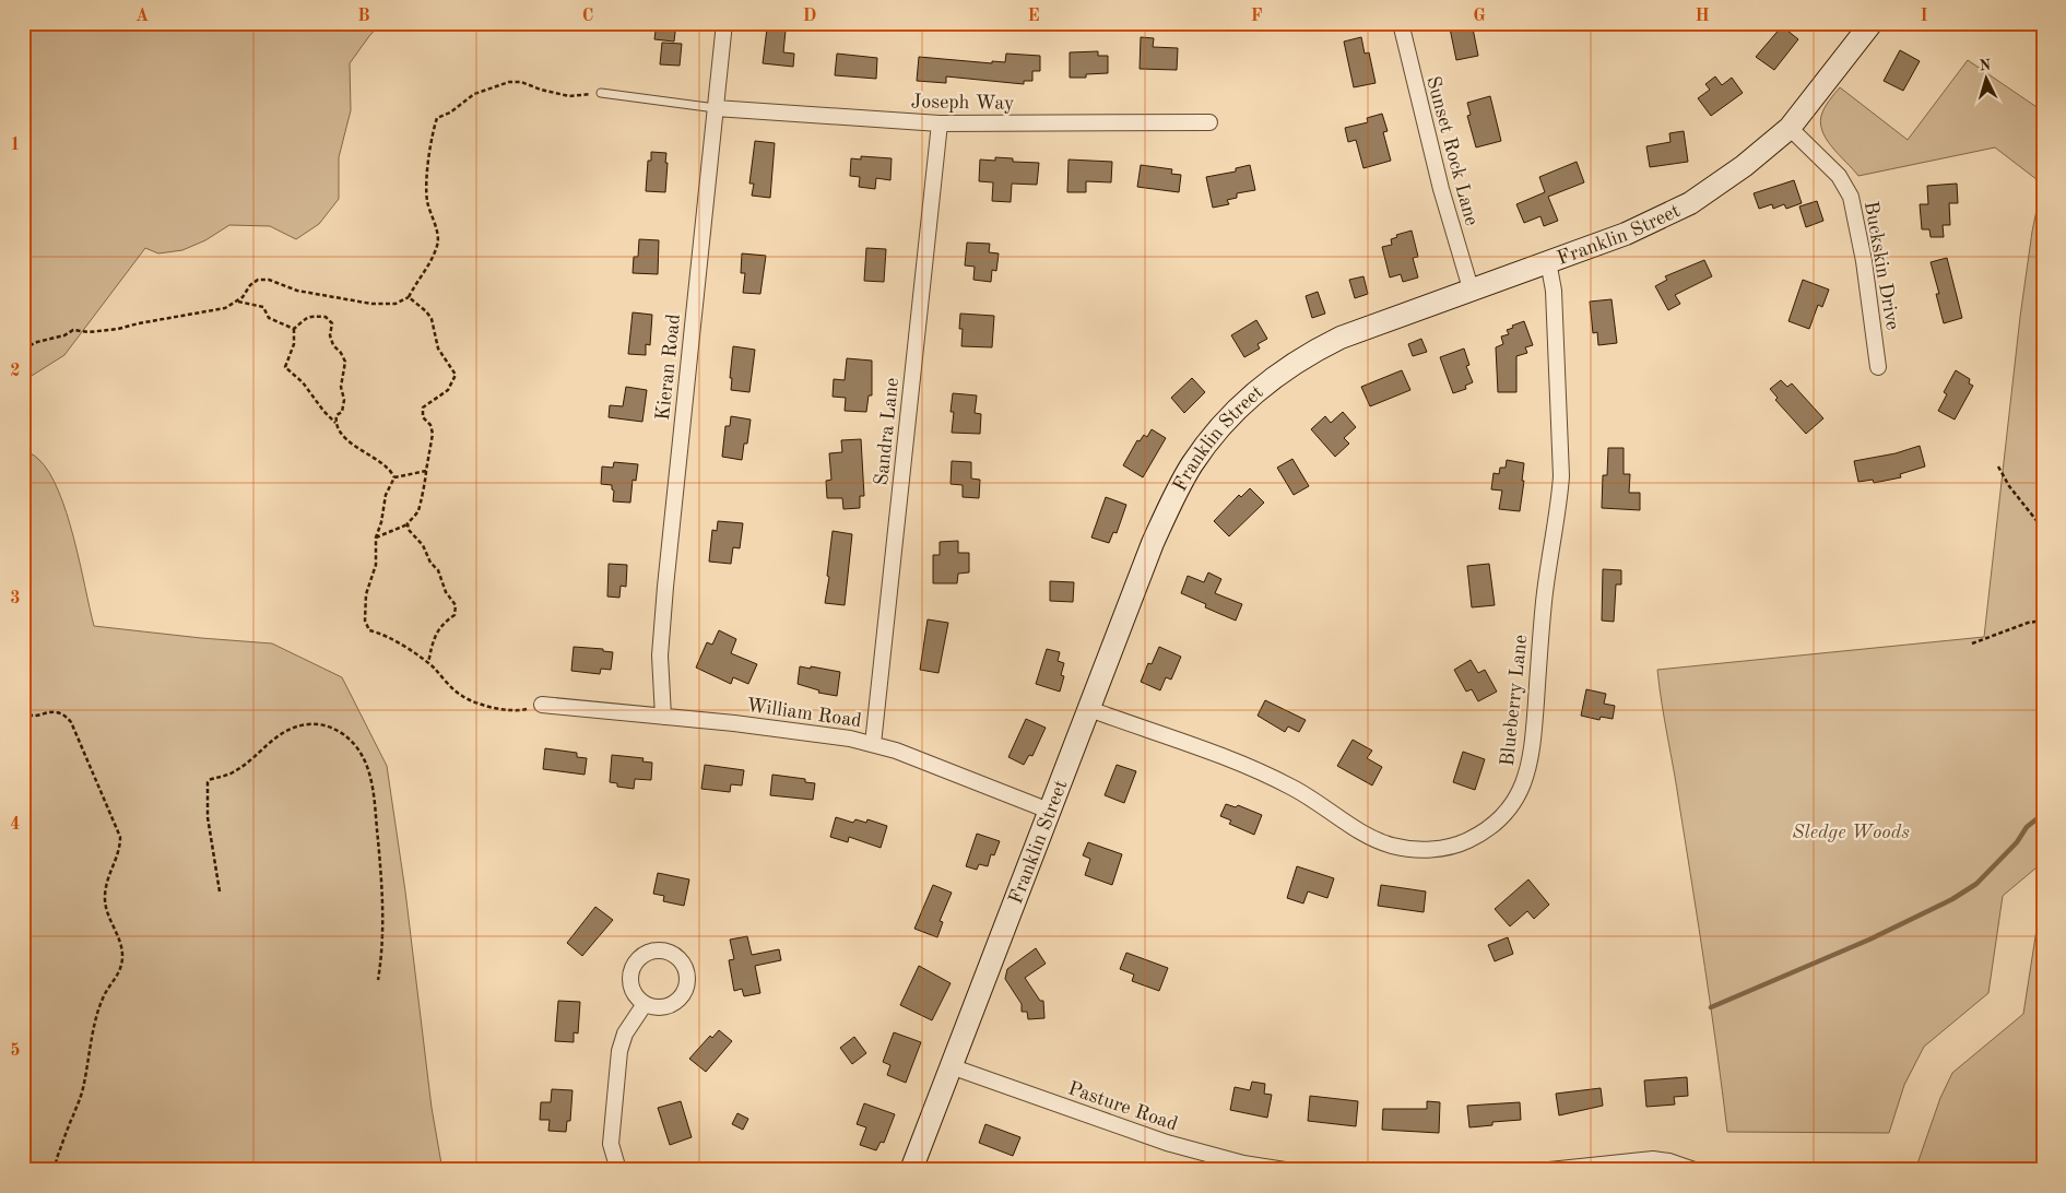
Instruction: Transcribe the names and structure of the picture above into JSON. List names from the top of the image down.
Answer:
{
  "streets": {
    "main road": ["Franklin Street"],
    "street": [
      "Joseph Way",
      "Sunset Rock Lane",
      "Buckskin Drive",
      "Kieran Road",
      "Sandra Lane",
      "Blueberry Lane",
      "William Road",
      "Pasture Road"
    ]
  },
  "crossings": [
    ["Joseph Way", "Kieran Road"],
    ["Joseph Way", "Sandra Lane"],
    ["Sunset Rock Lane", "Franklin Street"],
    ["Franklin Street", "Buckskin Drive"],
    ["Franklin Street", "Blueberry Lane"],
    ["Franklin Street", "William Road"],
    ["Franklin Street", "Pasture Road"],
    ["Kieran Road", "William Road"],
    ["Sandra Lane", "William Road"]
  ],
  "parks": ["Sledge Woods"],
  "north": "top",
  "grid": {
    "columns": [
      "A",
      "B",
      "C",
      "D",
      "E",
      "F",
      "G",
      "H",
      "I"
    ],
    "rows": [
      "1",
      "2",
      "3",
      "4",
      "5"
    ]
  }
}
